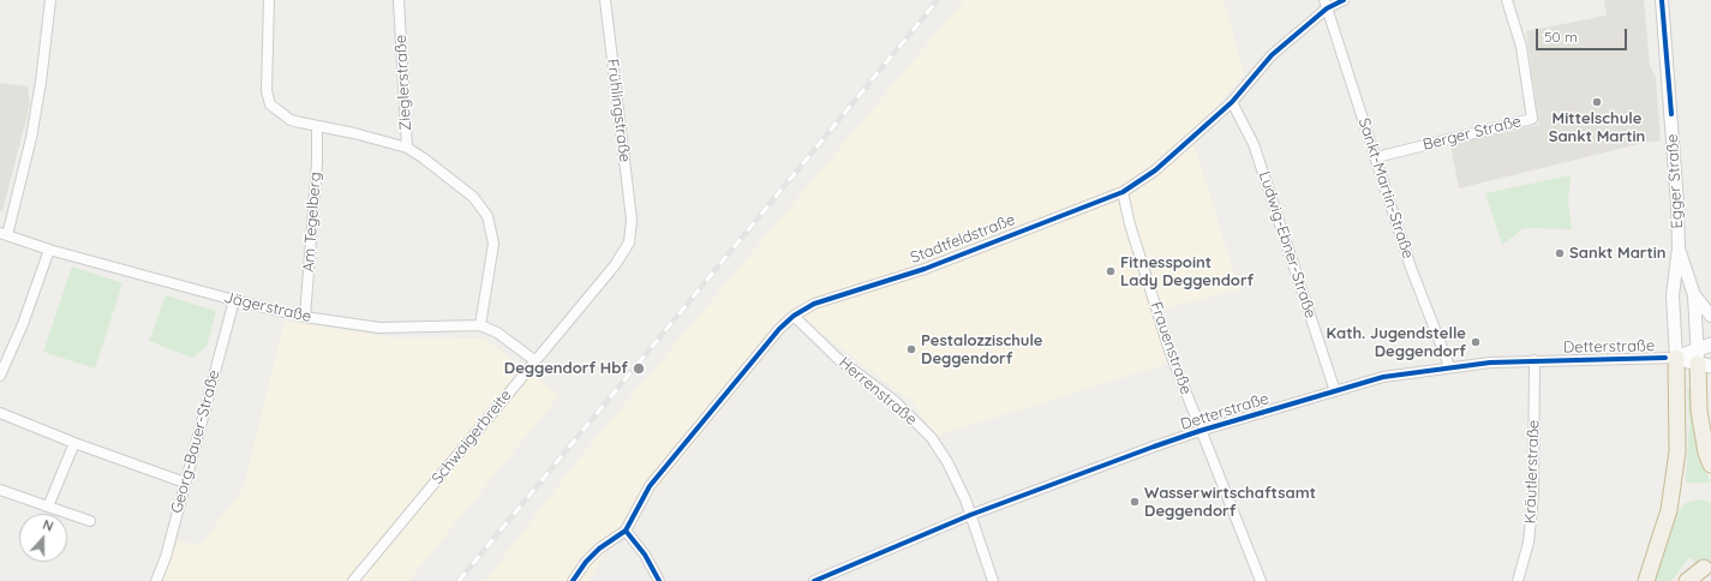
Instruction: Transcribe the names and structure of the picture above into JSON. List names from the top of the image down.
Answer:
{
  "streets": {
    "street": [
      "Zieglerstraße",
      "Frühlingstraße",
      "Berger Straße",
      "Egger Straße",
      "Sankt-Martin-Straße",
      "Am Tegelberg",
      "Stadtfeldstraße",
      "Ludwig-Ebner-Straße",
      "Jägerstraße",
      "Detterstraße",
      "Frauenstraße",
      "Herrenstraße",
      "Schwaigerbreite",
      "Georg-Bauer-Straße",
      "Kräutlerstraße"
    ]
  },
  "crossings": [
    ["Zieglerstraße", "Jägerstraße"],
    ["Frühlingstraße", "Schwaigerbreite"],
    ["Berger Straße", "Sankt-Martin-Straße"],
    ["Egger Straße", "Detterstraße"],
    ["Sankt-Martin-Straße", "Stadtfeldstraße"],
    ["Sankt-Martin-Straße", "Detterstraße"],
    ["Am Tegelberg", "Jägerstraße"],
    ["Stadtfeldstraße", "Ludwig-Ebner-Straße"],
    ["Stadtfeldstraße", "Frauenstraße"],
    ["Stadtfeldstraße", "Herrenstraße"],
    ["Ludwig-Ebner-Straße", "Detterstraße"],
    ["Jägerstraße", "Schwaigerbreite"],
    ["Jägerstraße", "Georg-Bauer-Straße"],
    ["Detterstraße", "Frauenstraße"],
    ["Detterstraße", "Herrenstraße"],
    ["Detterstraße", "Kräutlerstraße"]
  ],
  "places": [
    "Mittelschule Sankt Martin",
    "Sankt Martin",
    "Fitnesspoint Lady Deggendorf",
    "Kath. Jugendstelle Deggendorf",
    "Pestalozzischule Deggendorf",
    "Deggendorf Hbf",
    "Wasserwirtschaftsamt Deggendorf"
  ],
  "scale_bar": "50 m",
  "north": "top"
}
